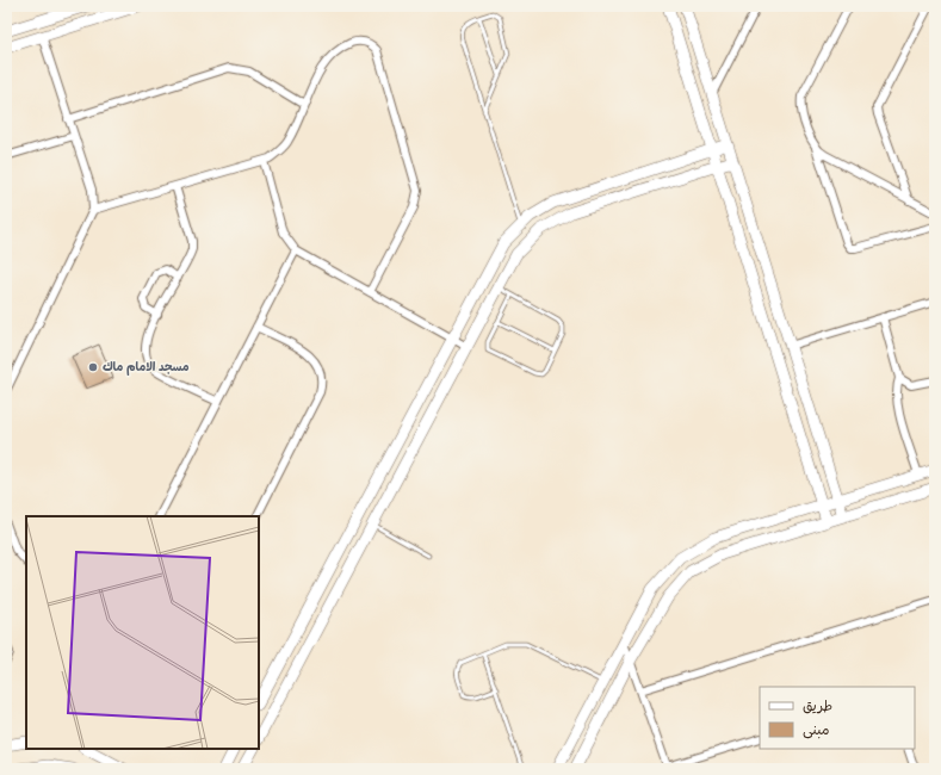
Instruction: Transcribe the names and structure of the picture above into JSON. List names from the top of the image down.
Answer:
{
  "places": ["مسجد الامام ماك"],
  "legend": ["طريق", "مبنى"]
}
